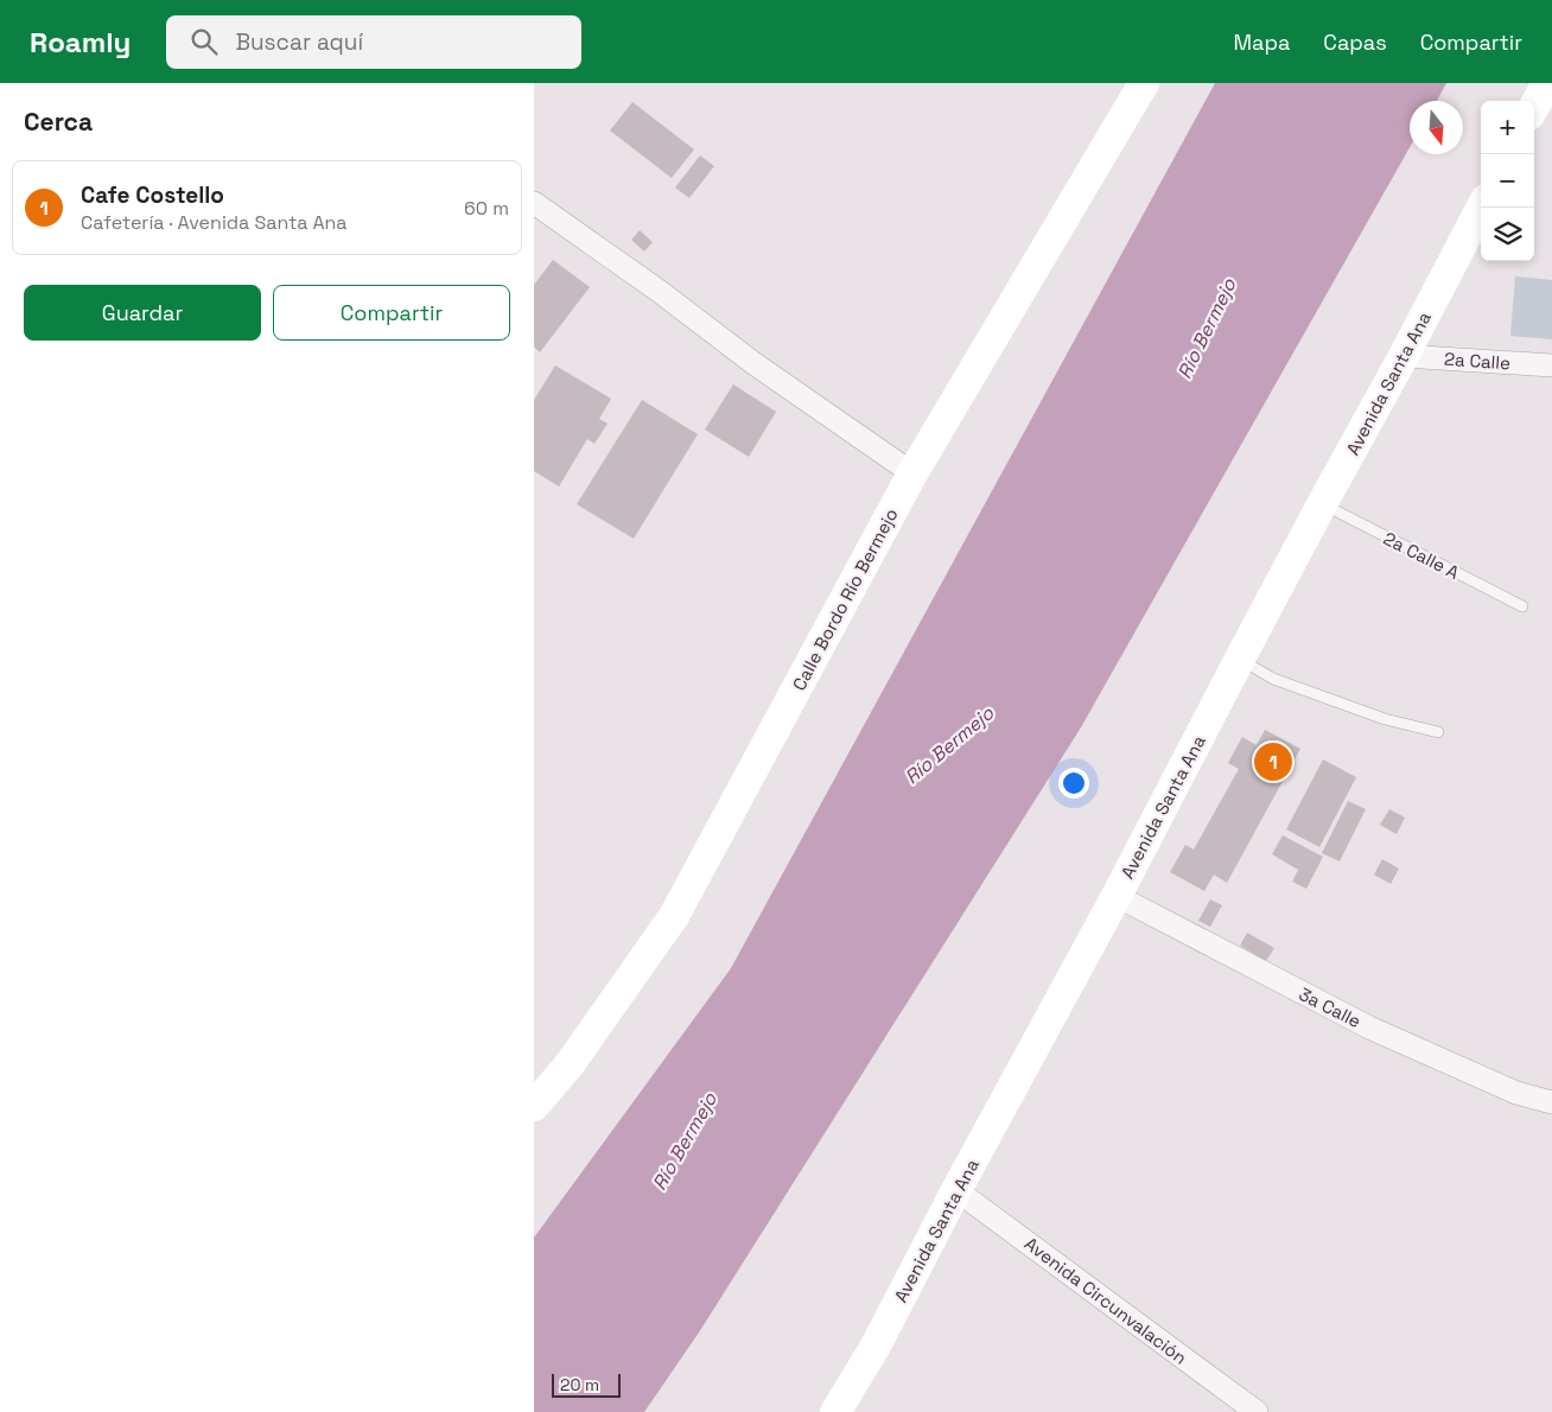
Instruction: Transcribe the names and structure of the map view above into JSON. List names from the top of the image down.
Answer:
{
  "streets": {
    "main road": ["Avenida Santa Ana", "Calle Bordo Río Bermejo"],
    "street": ["2a Calle", "3a Calle", "Avenida Circunvalación"],
    "lane": ["2a Calle A"]
  },
  "crossings": [
    ["2a Calle", "Avenida Santa Ana"],
    ["Avenida Santa Ana", "2a Calle A"],
    ["Avenida Santa Ana", "3a Calle"],
    ["Avenida Santa Ana", "Avenida Circunvalación"]
  ],
  "water": ["Río Bermejo"],
  "scale_bar": "20 m",
  "north": "bottom",
  "page": {
    "header": "Roamly",
    "search": "Buscar aquí",
    "nav": ["Mapa", "Capas", "Compartir"],
    "heading": "Cerca",
    "map_buttons": ["+", "−"],
    "list": [
      {
        "mark": "1",
        "name": "Cafe Costello",
        "note": "Cafetería · Avenida Santa Ana",
        "value": "60 m"
      }
    ],
    "buttons": ["Guardar", "Compartir"],
    "pins": "1",
    "scale": "20 m"
  }
}
